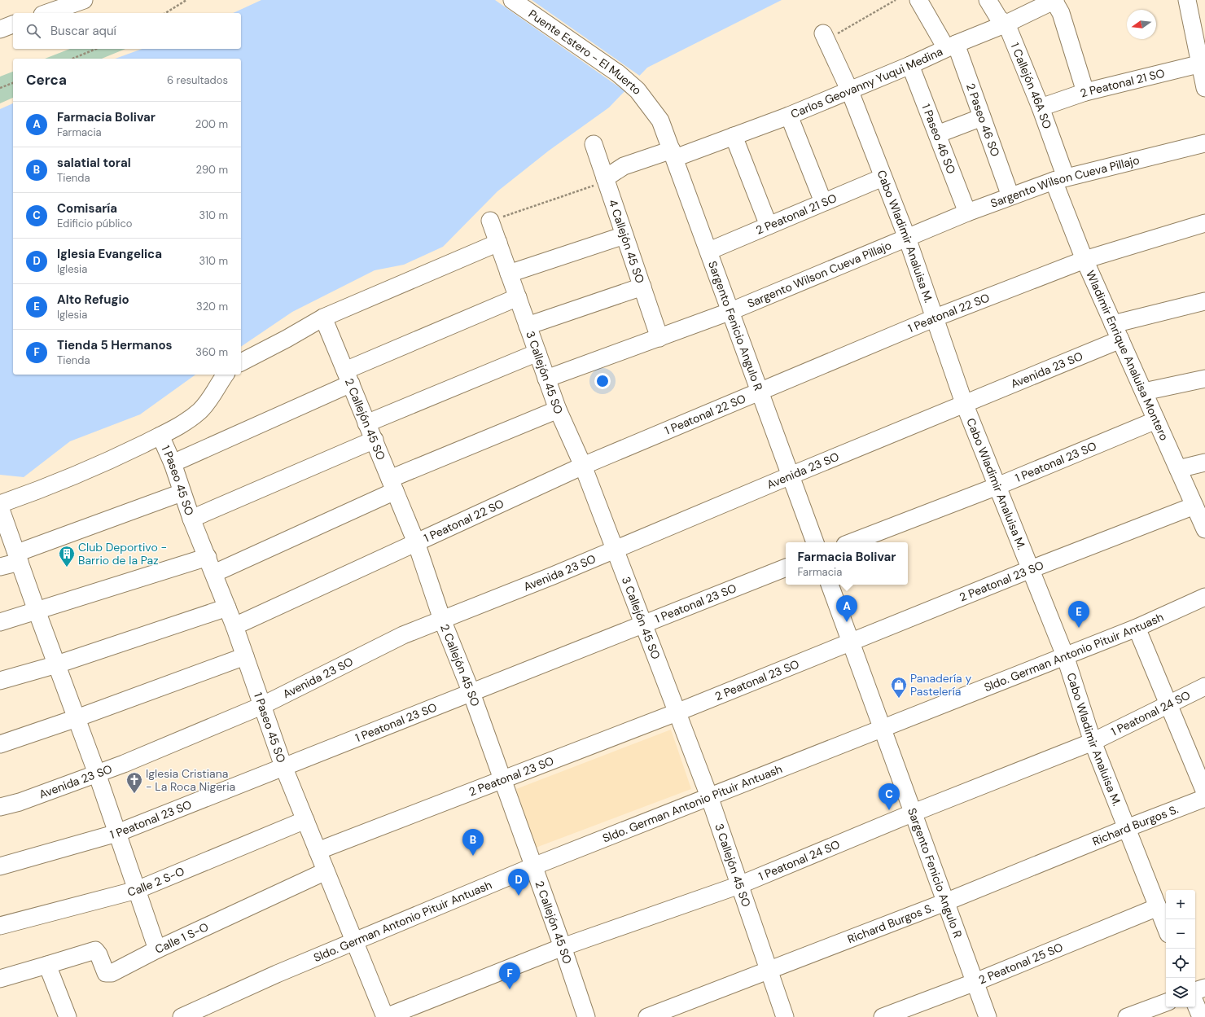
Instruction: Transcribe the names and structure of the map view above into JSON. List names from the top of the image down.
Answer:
{
  "streets": {
    "street": [
      "Puente Estero - El Muerto",
      "Carlos Geovanny Yuqui Medina",
      "2 Peatonal 21 SO",
      "1 Callejón 46A SO",
      "2 Paseo 46 SO",
      "1 Paseo 46 SO",
      "Sargento Wilson Cueva Pillajo",
      "Cabo Wladimir Analuisa M.",
      "4 Callejón 45 SO",
      "1 Peatonal 22 SO",
      "Sargento Fenicio Angulo R",
      "Wladimir Enrique Analuisa Montero",
      "Avenida 23 SO",
      "3 Callejón 45 SO",
      "2 Callejón 45 SO",
      "1 Peatonal 23 SO",
      "1 Paseo 45 SO",
      "2 Peatonal 23 SO",
      "Sldo. German Antonio Pituir Antuash",
      "1 Peatonal 24 SO",
      "Richard Burgos S.",
      "Calle 2 S-O",
      "Calle 1 S-O",
      "2 Peatonal 25 SO"
    ]
  },
  "crossings": [
    ["Puente Estero - El Muerto", "Sargento Fenicio Angulo R"],
    ["Carlos Geovanny Yuqui Medina", "1 Callejón 46A SO"],
    ["Carlos Geovanny Yuqui Medina", "2 Paseo 46 SO"],
    ["Carlos Geovanny Yuqui Medina", "1 Paseo 46 SO"],
    ["Carlos Geovanny Yuqui Medina", "Cabo Wladimir Analuisa M."],
    ["Carlos Geovanny Yuqui Medina", "4 Callejón 45 SO"],
    ["Carlos Geovanny Yuqui Medina", "Sargento Fenicio Angulo R"],
    ["2 Peatonal 21 SO", "1 Callejón 46A SO"],
    ["2 Peatonal 21 SO", "Cabo Wladimir Analuisa M."],
    ["2 Peatonal 21 SO", "Sargento Fenicio Angulo R"],
    ["1 Callejón 46A SO", "Sargento Wilson Cueva Pillajo"],
    ["1 Callejón 46A SO", "Wladimir Enrique Analuisa Montero"],
    ["2 Paseo 46 SO", "Sargento Wilson Cueva Pillajo"],
    ["1 Paseo 46 SO", "Sargento Wilson Cueva Pillajo"],
    ["Sargento Wilson Cueva Pillajo", "Cabo Wladimir Analuisa M."],
    ["Sargento Wilson Cueva Pillajo", "4 Callejón 45 SO"],
    ["Sargento Wilson Cueva Pillajo", "Sargento Fenicio Angulo R"],
    ["Sargento Wilson Cueva Pillajo", "Wladimir Enrique Analuisa Montero"],
    ["Sargento Wilson Cueva Pillajo", "3 Callejón 45 SO"],
    ["Cabo Wladimir Analuisa M.", "1 Peatonal 22 SO"],
    ["Cabo Wladimir Analuisa M.", "Avenida 23 SO"],
    ["Cabo Wladimir Analuisa M.", "1 Peatonal 23 SO"],
    ["Cabo Wladimir Analuisa M.", "2 Peatonal 23 SO"],
    ["Cabo Wladimir Analuisa M.", "Sldo. German Antonio Pituir Antuash"],
    ["Cabo Wladimir Analuisa M.", "1 Peatonal 24 SO"],
    ["Cabo Wladimir Analuisa M.", "Richard Burgos S."],
    ["Cabo Wladimir Analuisa M.", "2 Peatonal 25 SO"],
    ["1 Peatonal 22 SO", "Sargento Fenicio Angulo R"],
    ["1 Peatonal 22 SO", "Wladimir Enrique Analuisa Montero"],
    ["1 Peatonal 22 SO", "3 Callejón 45 SO"],
    ["1 Peatonal 22 SO", "2 Callejón 45 SO"],
    ["1 Peatonal 22 SO", "1 Paseo 45 SO"],
    ["Sargento Fenicio Angulo R", "Avenida 23 SO"],
    ["Sargento Fenicio Angulo R", "2 Peatonal 23 SO"],
    ["Sargento Fenicio Angulo R", "Sldo. German Antonio Pituir Antuash"],
    ["Sargento Fenicio Angulo R", "1 Peatonal 24 SO"],
    ["Sargento Fenicio Angulo R", "Richard Burgos S."],
    ["Sargento Fenicio Angulo R", "2 Peatonal 25 SO"],
    ["Wladimir Enrique Analuisa Montero", "Avenida 23 SO"],
    ["Wladimir Enrique Analuisa Montero", "1 Peatonal 23 SO"],
    ["Wladimir Enrique Analuisa Montero", "2 Peatonal 23 SO"],
    ["Avenida 23 SO", "3 Callejón 45 SO"],
    ["Avenida 23 SO", "2 Callejón 45 SO"],
    ["Avenida 23 SO", "1 Paseo 45 SO"],
    ["3 Callejón 45 SO", "1 Peatonal 23 SO"],
    ["3 Callejón 45 SO", "2 Peatonal 23 SO"],
    ["3 Callejón 45 SO", "Sldo. German Antonio Pituir Antuash"],
    ["3 Callejón 45 SO", "1 Peatonal 24 SO"],
    ["3 Callejón 45 SO", "Richard Burgos S."],
    ["2 Callejón 45 SO", "1 Peatonal 23 SO"],
    ["2 Callejón 45 SO", "2 Peatonal 23 SO"],
    ["2 Callejón 45 SO", "Sldo. German Antonio Pituir Antuash"],
    ["2 Callejón 45 SO", "1 Peatonal 24 SO"],
    ["1 Peatonal 23 SO", "1 Paseo 45 SO"],
    ["1 Paseo 45 SO", "2 Peatonal 23 SO"],
    ["1 Paseo 45 SO", "Sldo. German Antonio Pituir Antuash"],
    ["1 Paseo 45 SO", "1 Peatonal 24 SO"],
    ["1 Paseo 45 SO", "Calle 2 S-O"],
    ["1 Paseo 45 SO", "Calle 1 S-O"]
  ],
  "places": {
    "building": ["Club Deportivo - Barrio de la Paz"],
    "shop": ["Panadería y Pastelería"],
    "church": ["Iglesia Cristiana - La Roca Nigeria"]
  },
  "north": "left",
  "page": {
    "search": "Buscar aquí",
    "heading": ["Cerca", "6 resultados"],
    "list": [
      {
        "mark": "A",
        "name": "Farmacia Bolivar",
        "note": "Farmacia",
        "value": "200 m"
      },
      {
        "mark": "B",
        "name": "salatial toral",
        "note": "Tienda",
        "value": "290 m"
      },
      {
        "mark": "C",
        "name": "Comisaría",
        "note": "Edificio público",
        "value": "310 m"
      },
      {
        "mark": "D",
        "name": "Iglesia Evangelica",
        "note": "Iglesia",
        "value": "310 m"
      },
      {
        "mark": "E",
        "name": "Alto Refugio",
        "note": "Iglesia",
        "value": "320 m"
      },
      {
        "mark": "F",
        "name": "Tienda 5 Hermanos",
        "note": "Tienda",
        "value": "360 m"
      }
    ],
    "popup": ["Farmacia Bolivar", "Farmacia"],
    "pins": [
      "A",
      "E",
      "C",
      "B",
      "D",
      "F"
    ],
    "map_buttons": ["+", "−"]
  }
}
